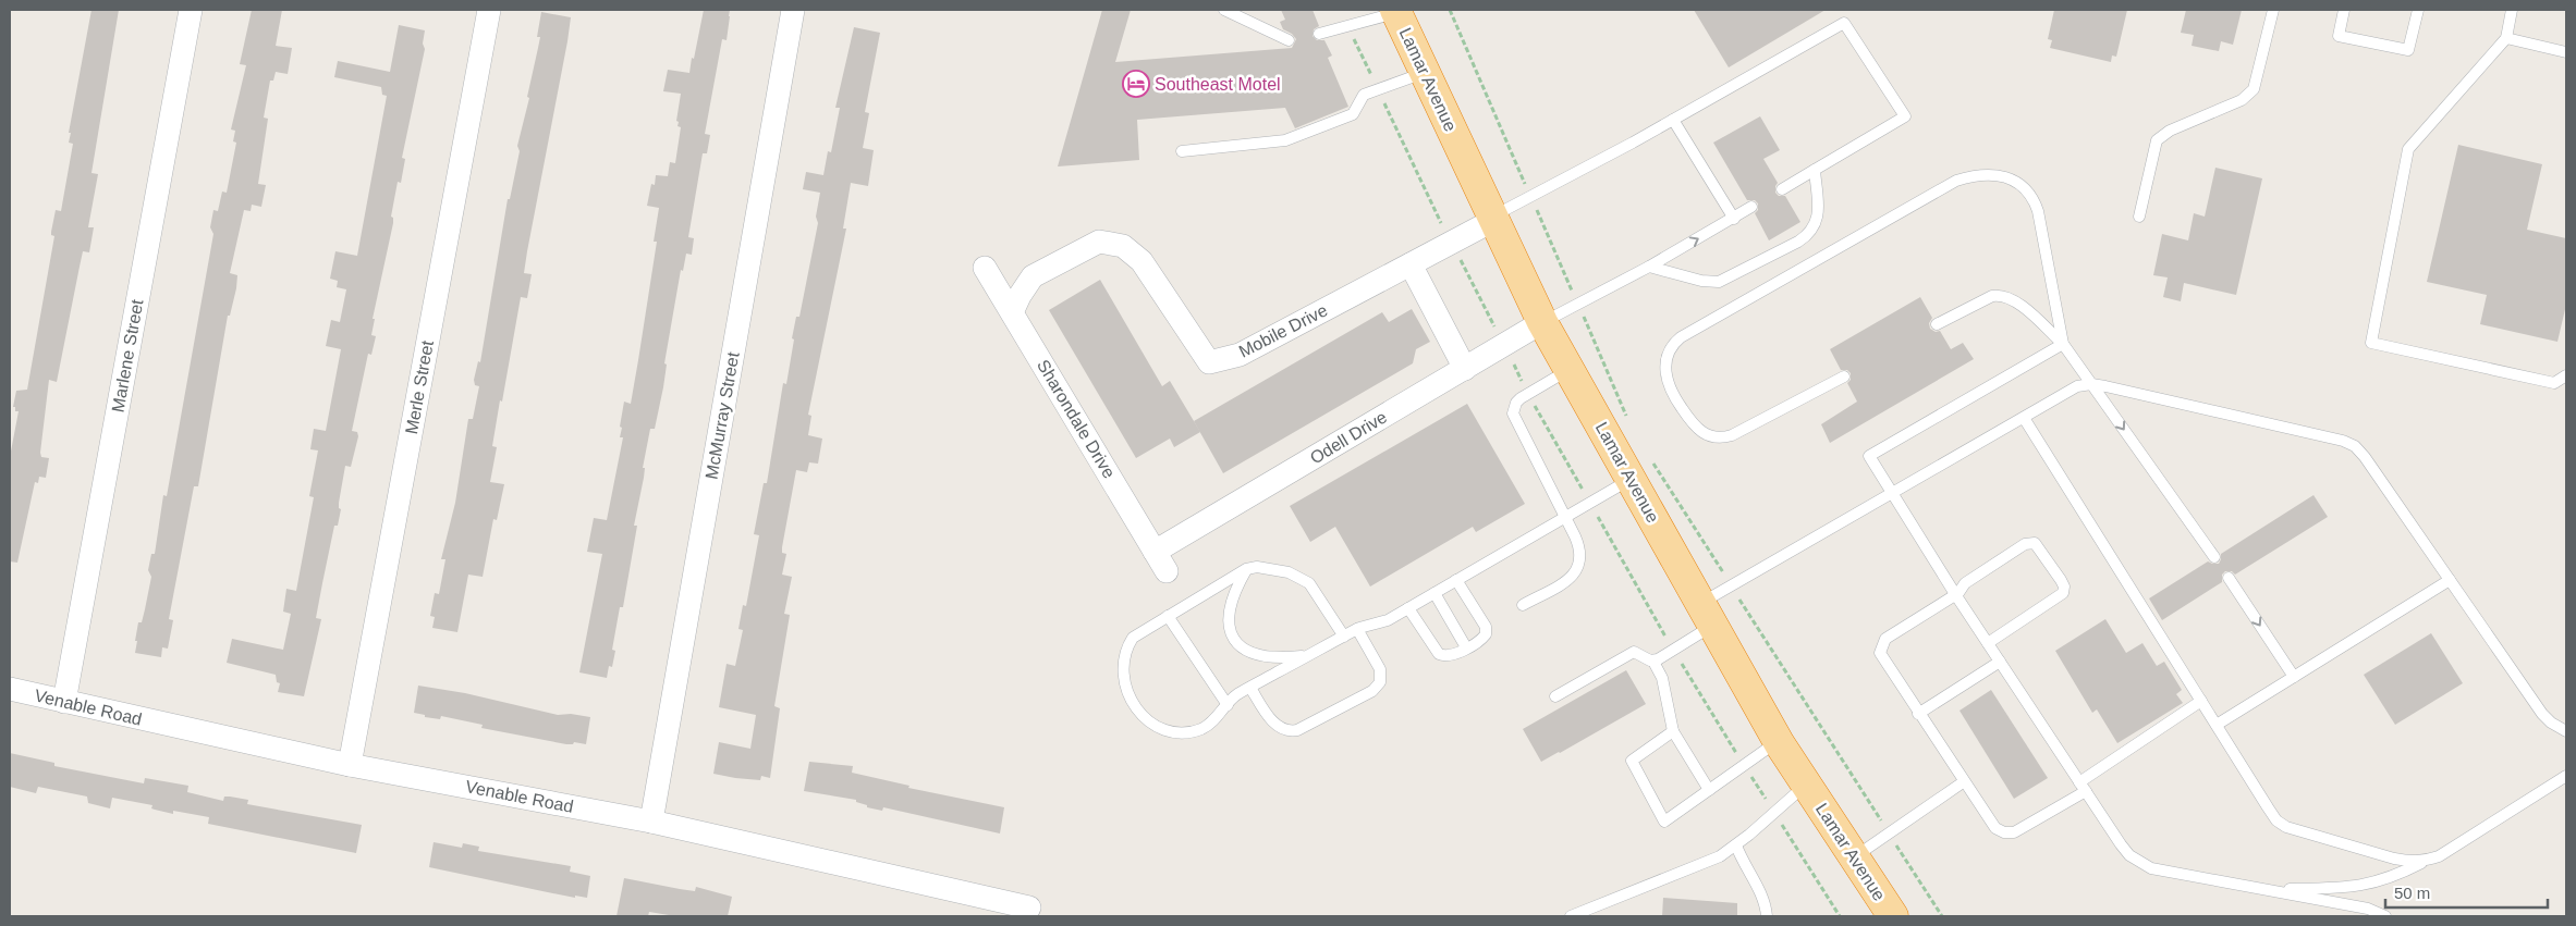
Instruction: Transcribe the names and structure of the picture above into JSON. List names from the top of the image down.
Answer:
{
  "streets": {
    "highway": ["Lamar Avenue"],
    "street": [
      "Mobile Drive",
      "Marlene Street",
      "Merle Street",
      "McMurray Street",
      "Sharondale Drive",
      "Odell Drive",
      "Venable Road"
    ]
  },
  "crossings": [
    ["Lamar Avenue", "Mobile Drive"],
    ["Lamar Avenue", "Odell Drive"],
    ["Mobile Drive", "Sharondale Drive"],
    ["Marlene Street", "Venable Road"],
    ["Merle Street", "Venable Road"],
    ["McMurray Street", "Venable Road"],
    ["Sharondale Drive", "Odell Drive"]
  ],
  "places": {
    "hotel": ["Southeast Motel"]
  },
  "scale_bar": "50 m"
}
